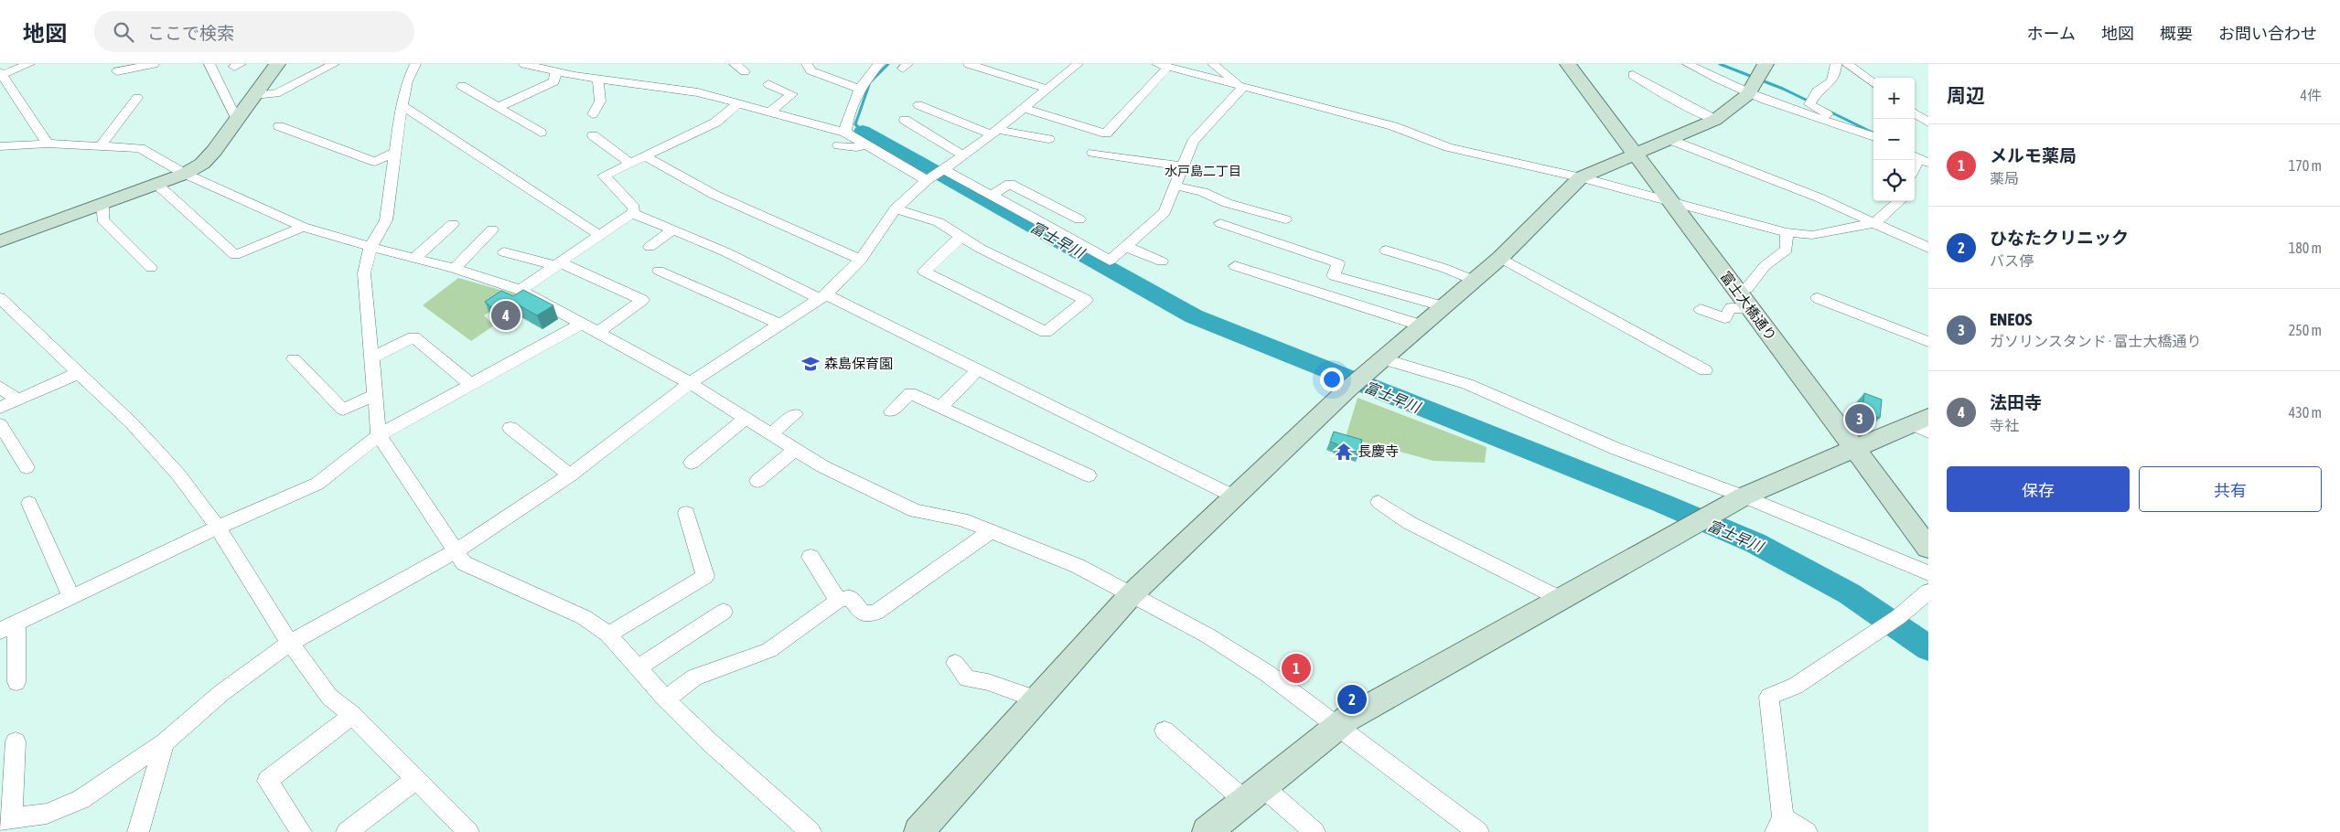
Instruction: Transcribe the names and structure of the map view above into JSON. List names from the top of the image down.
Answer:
{
  "streets": {
    "street": ["富士大橋通り"]
  },
  "districts": ["水戸島二丁目"],
  "water": ["富士早川"],
  "places": {
    "school or university": ["森島保育園"],
    "temple": ["長慶寺"]
  },
  "page": {
    "header": "地図",
    "search": "ここで検索",
    "nav": [
      "ホーム",
      "地図",
      "概要",
      "お問い合わせ"
    ],
    "heading": ["周辺", "4件"],
    "map_buttons": ["+", "−"],
    "list": [
      {
        "mark": "1",
        "name": "メルモ薬局",
        "note": "薬局",
        "value": "170 m"
      },
      {
        "mark": "2",
        "name": "ひなたクリニック",
        "note": "バス停",
        "value": "180 m"
      },
      {
        "mark": "3",
        "name": "ENEOS",
        "note": "ガソリンスタンド · 富士大橋通り",
        "value": "250 m"
      },
      {
        "mark": "4",
        "name": "法田寺",
        "note": "寺社",
        "value": "430 m"
      }
    ],
    "pins": [
      "4",
      "3",
      "1",
      "2"
    ],
    "buttons": ["保存", "共有"]
  }
}
